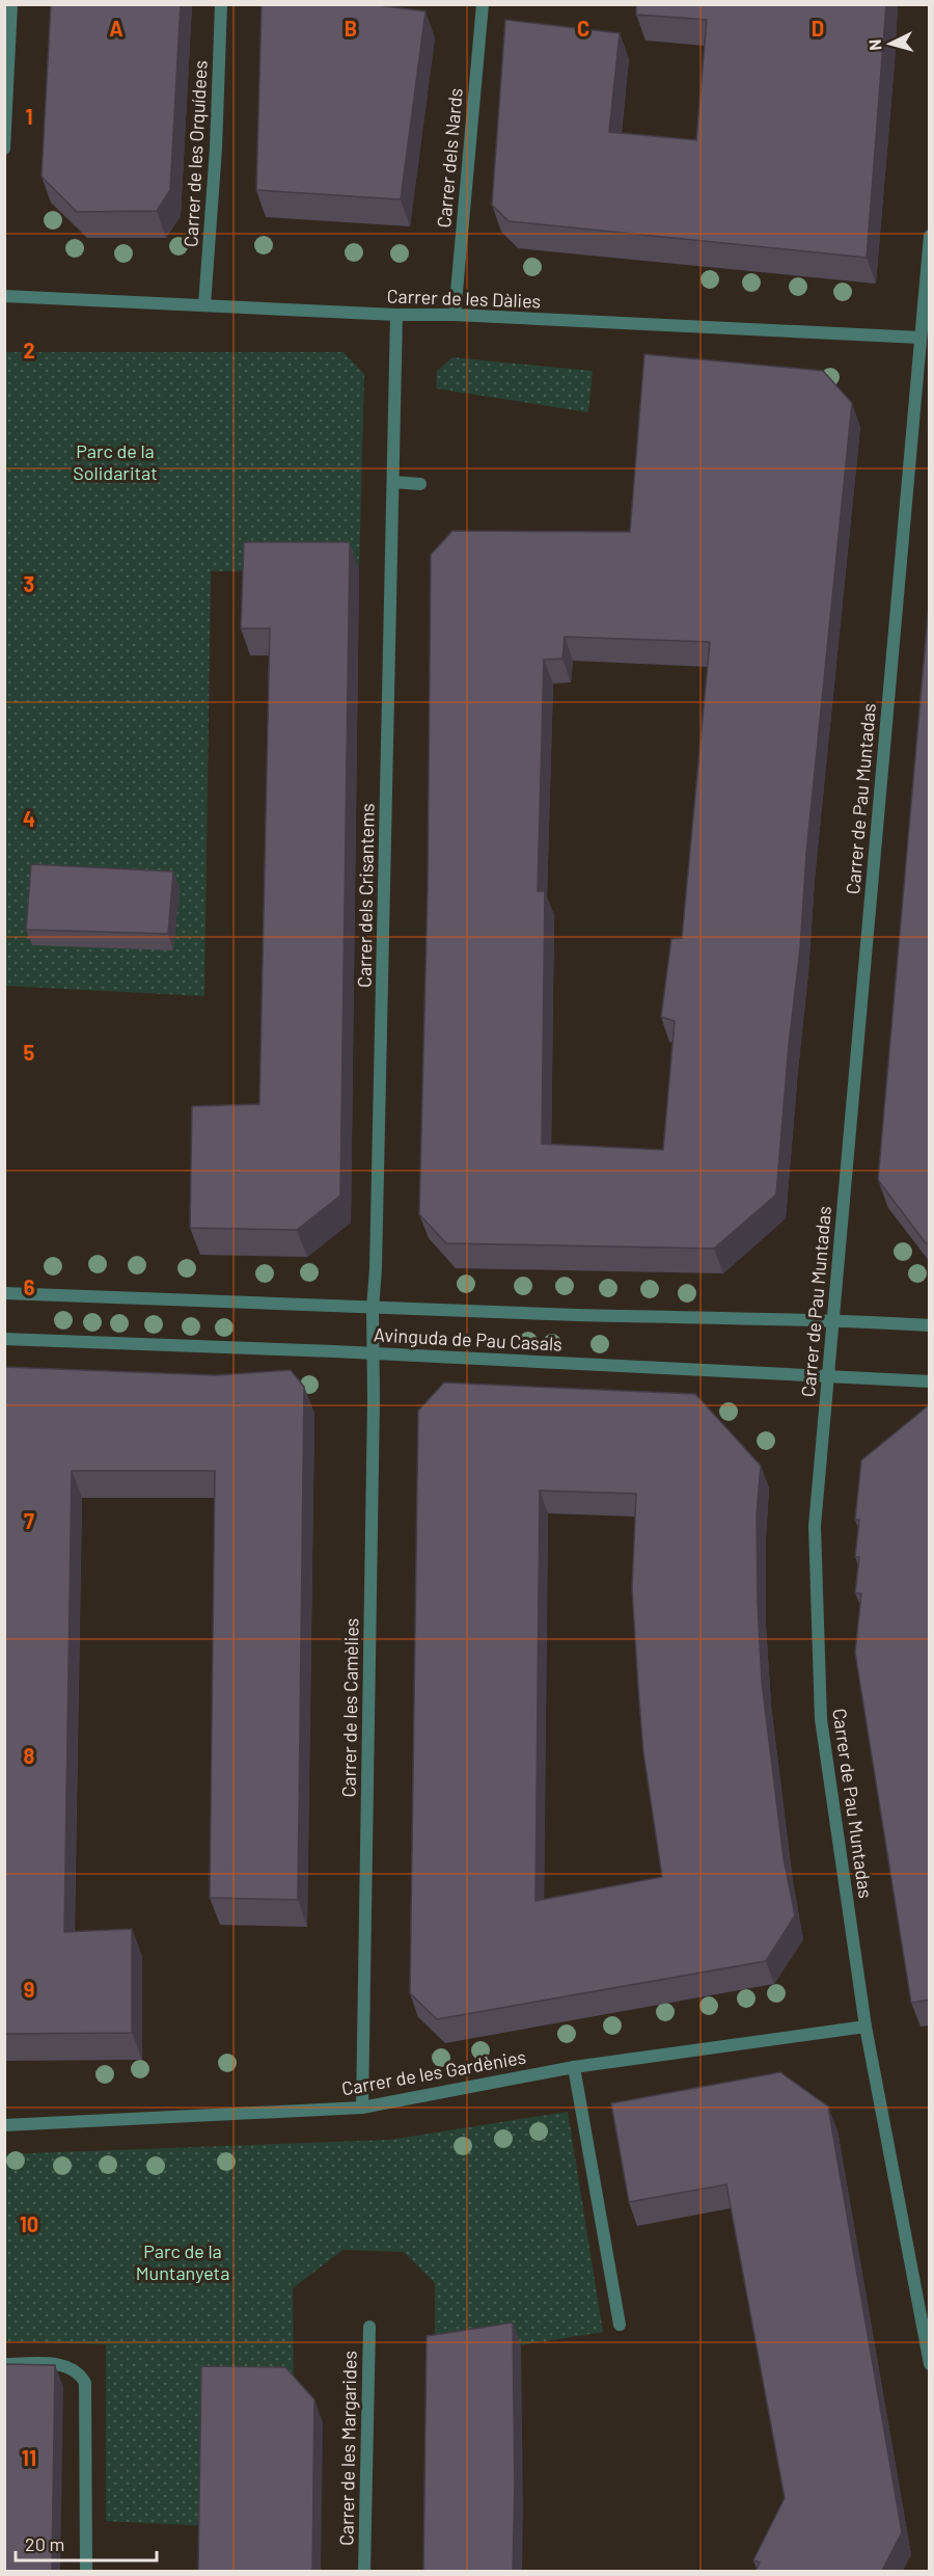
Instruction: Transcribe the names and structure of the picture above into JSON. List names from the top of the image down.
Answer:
{
  "streets": {
    "street": [
      "Carrer de les Orquídees",
      "Carrer dels Nards",
      "Carrer de les Dàlies",
      "Carrer de Pau Muntadas",
      "Carrer dels Crisantems",
      "Avinguda de Pau Casals",
      "Carrer de les Camèlies",
      "Carrer de les Gardènies",
      "Carrer de les Margarides"
    ]
  },
  "crossings": [
    ["Carrer de les Orquídees", "Carrer de les Dàlies"],
    ["Carrer dels Nards", "Carrer de les Dàlies"],
    ["Carrer de les Dàlies", "Carrer de Pau Muntadas"],
    ["Carrer de les Dàlies", "Carrer dels Crisantems"],
    ["Carrer de Pau Muntadas", "Avinguda de Pau Casals"],
    ["Carrer de Pau Muntadas", "Carrer de les Gardènies"],
    ["Carrer dels Crisantems", "Avinguda de Pau Casals"],
    ["Carrer dels Crisantems", "Carrer de les Camèlies"],
    ["Avinguda de Pau Casals", "Carrer de les Camèlies"],
    ["Carrer de les Camèlies", "Carrer de les Gardènies"]
  ],
  "parks": ["Parc de la Solidaritat", "Parc de la Muntanyeta"],
  "scale_bar": "20 m",
  "north": "left",
  "grid": {
    "columns": [
      "A",
      "B",
      "C",
      "D"
    ],
    "rows": [
      "1",
      "2",
      "3",
      "4",
      "5",
      "6",
      "7",
      "8",
      "9",
      "10",
      "11"
    ]
  }
}
